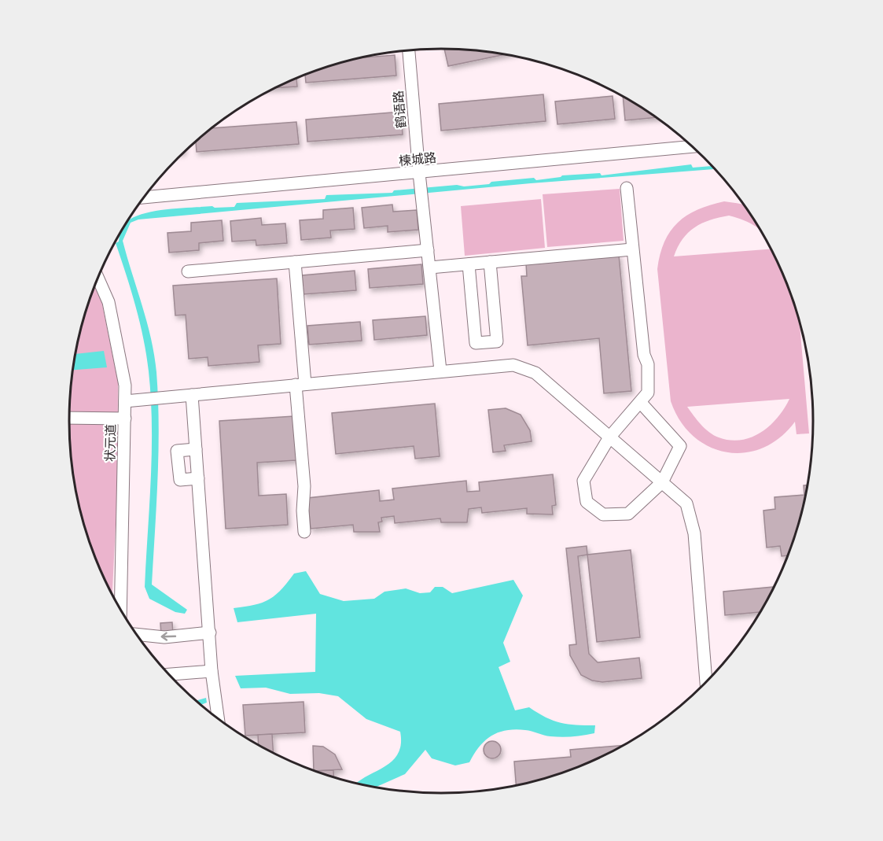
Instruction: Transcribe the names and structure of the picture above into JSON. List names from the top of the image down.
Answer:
{
  "streets": {
    "street": ["鹤语路", "楝城路", "状元道"]
  },
  "crossings": [
    ["鹤语路", "楝城路"]
  ]
}
